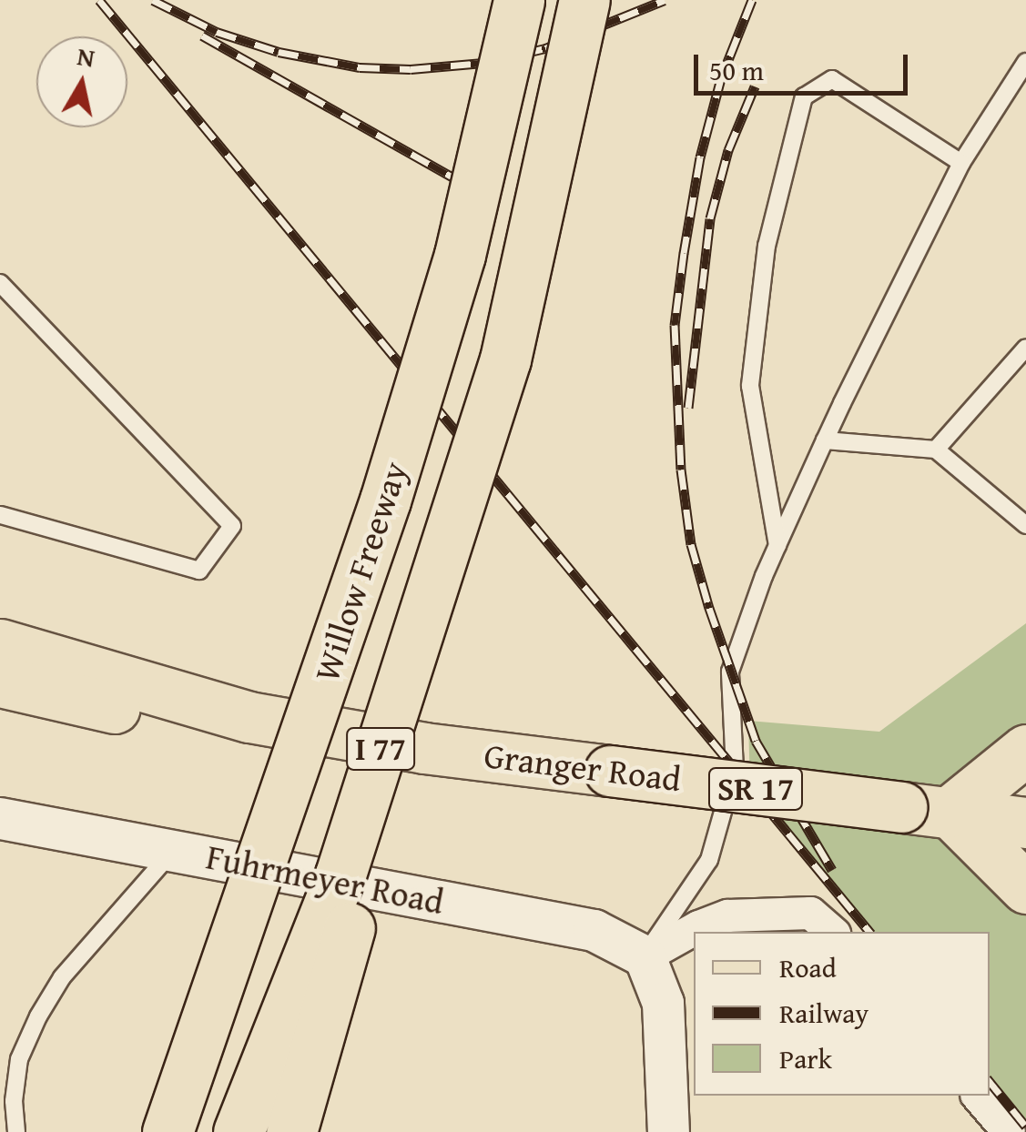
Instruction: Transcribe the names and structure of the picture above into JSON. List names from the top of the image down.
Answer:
{
  "streets": {
    "main road": [
      "Willow Freeway",
      "I 77",
      "Granger Road",
      "SR 17"
    ],
    "street": ["Fuhrmeyer Road"]
  },
  "legend": ["Road", "Railway", "Park"],
  "scale_bar": "50 m",
  "north": "top"
}
